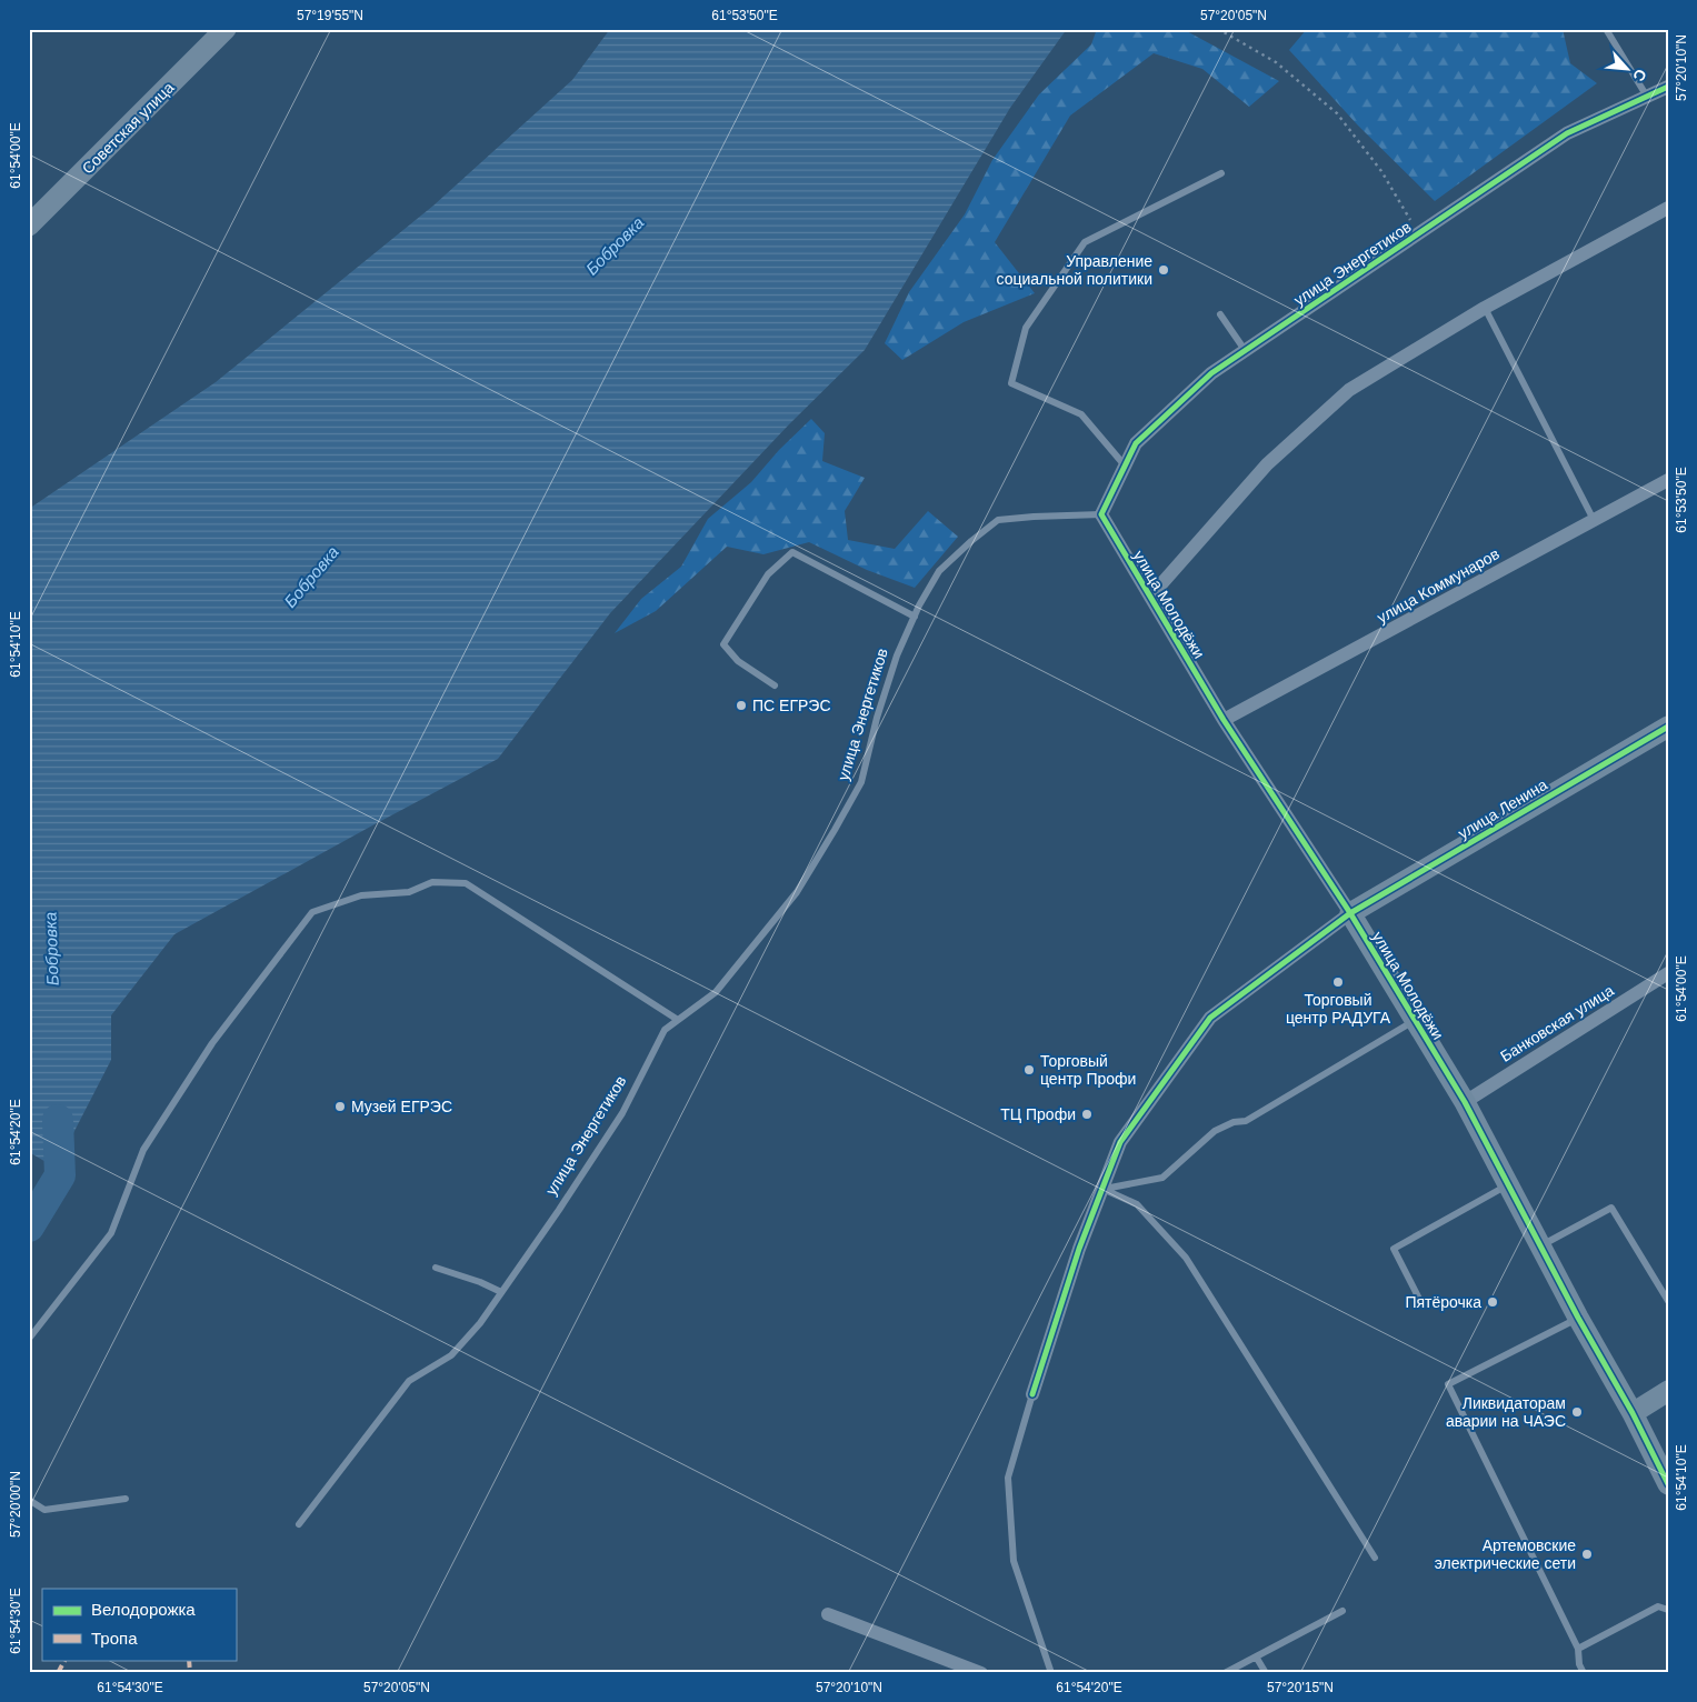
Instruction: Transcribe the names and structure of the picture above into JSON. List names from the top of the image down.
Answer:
{
  "streets": {
    "street": [
      "Советская улица",
      "улица Энергетиков",
      "улица Коммунаров",
      "улица Молодёжи",
      "улица Ленина",
      "Банковская улица"
    ]
  },
  "crossings": [
    ["улица Энергетиков", "улица Молодёжи"],
    ["улица Коммунаров", "улица Молодёжи"],
    ["улица Молодёжи", "улица Ленина"],
    ["улица Молодёжи", "Банковская улица"]
  ],
  "water": ["Бобровка"],
  "places": [
    "Управление социальной политики",
    "ПС ЕГРЭС",
    "Торговый центр РАДУГА",
    "Торговый центр Профи",
    "Музей ЕГРЭС",
    "ТЦ Профи",
    "Пятёрочка",
    "Ликвидаторам аварии на ЧАЭС",
    "Артемовские электрические сети"
  ],
  "legend": ["Велодорожка", "Тропа"],
  "north": "bottom right",
  "coordinates": [
    "57°19'55\"N",
    "61°53'50\"E",
    "57°20'05\"N",
    "57°20'10\"N",
    "61°54'00\"E",
    "61°54'10\"E",
    "61°54'20\"E",
    "57°20'00\"N",
    "61°54'30\"E",
    "57°20'15\"N"
  ]
}
